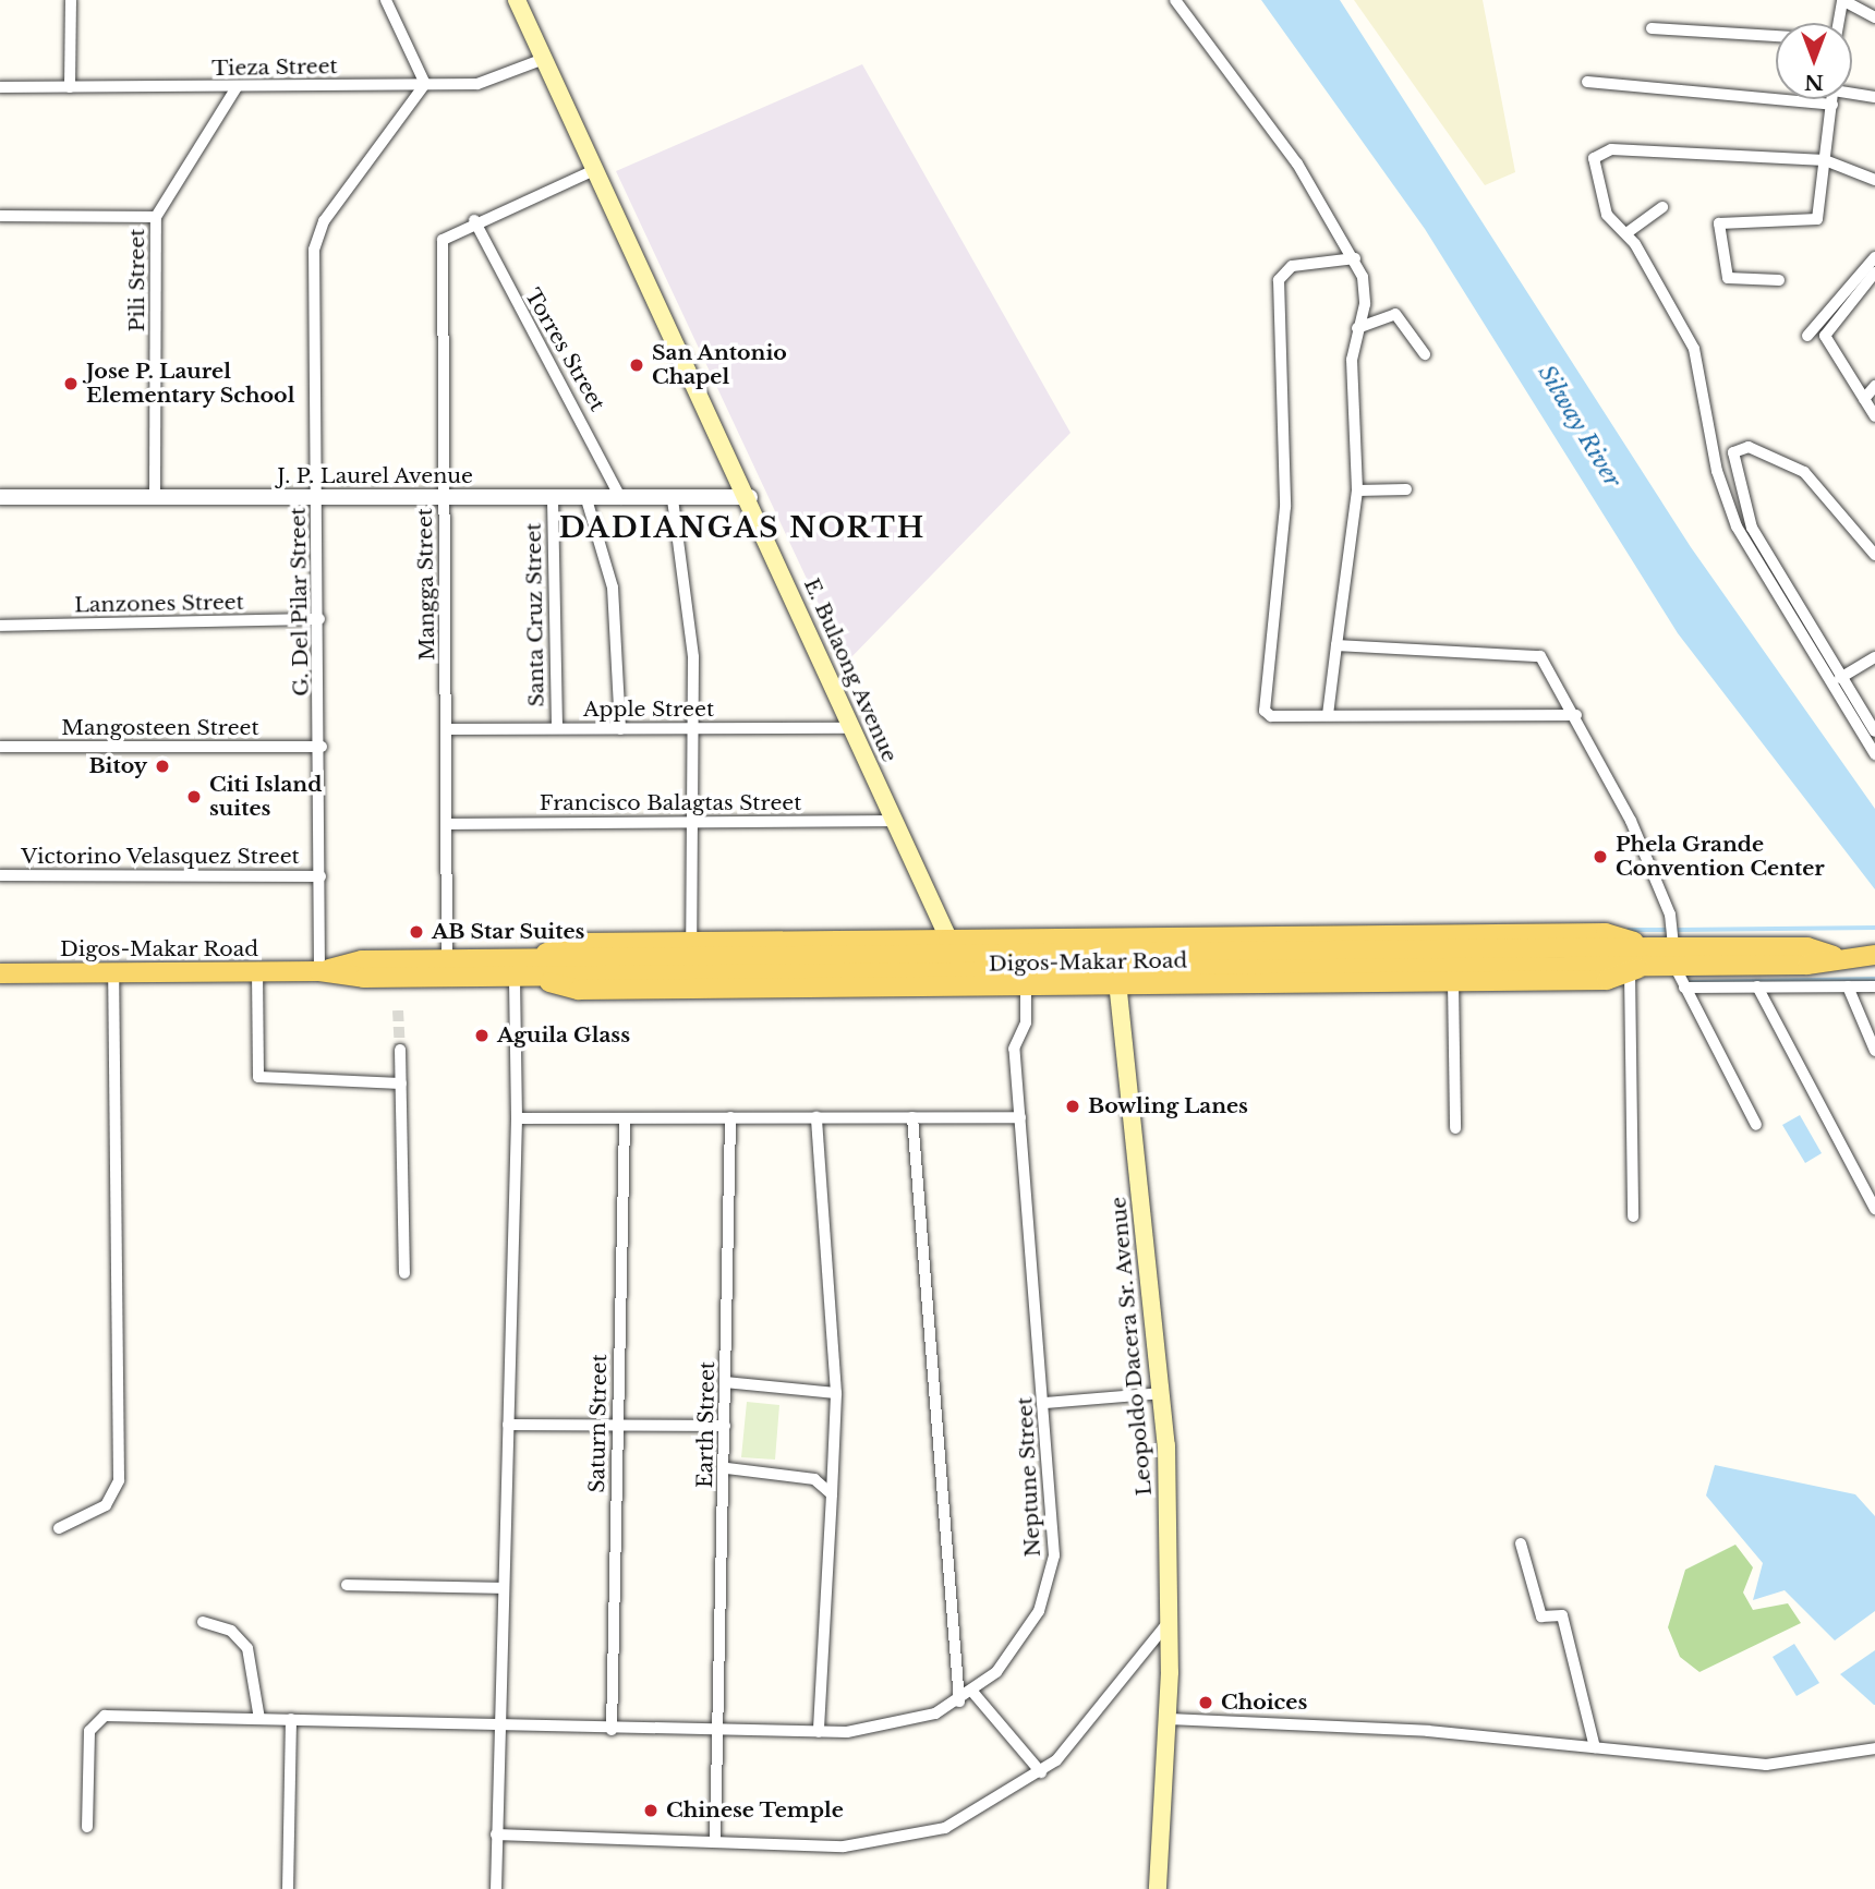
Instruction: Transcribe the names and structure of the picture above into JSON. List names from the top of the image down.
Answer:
{
  "streets": {
    "main road": ["E. Bulaong Avenue", "Digos-Makar Road", "Leopoldo Dacera Sr. Avenue"],
    "street": [
      "Tieza Street",
      "Pili Street",
      "Torres Street",
      "J. P. Laurel Avenue",
      "Mangga Street",
      "G. Del Pilar Street",
      "Lanzones Street",
      "Santa Cruz Street",
      "Apple Street",
      "Mangosteen Street",
      "Francisco Balagtas Street",
      "Victorino Velasquez Street",
      "Saturn Street",
      "Earth Street",
      "Neptune Street"
    ]
  },
  "crossings": [
    ["Tieza Street", "Pili Street"],
    ["Tieza Street", "G. Del Pilar Street"],
    ["Tieza Street", "E. Bulaong Avenue"],
    ["Pili Street", "J. P. Laurel Avenue"],
    ["Torres Street", "J. P. Laurel Avenue"],
    ["Torres Street", "Mangga Street"],
    ["J. P. Laurel Avenue", "Mangga Street"],
    ["J. P. Laurel Avenue", "G. Del Pilar Street"],
    ["J. P. Laurel Avenue", "Santa Cruz Street"],
    ["J. P. Laurel Avenue", "E. Bulaong Avenue"],
    ["Mangga Street", "E. Bulaong Avenue"],
    ["Mangga Street", "Apple Street"],
    ["Mangga Street", "Francisco Balagtas Street"],
    ["Mangga Street", "Digos-Makar Road"],
    ["G. Del Pilar Street", "Lanzones Street"],
    ["G. Del Pilar Street", "Mangosteen Street"],
    ["G. Del Pilar Street", "Victorino Velasquez Street"],
    ["G. Del Pilar Street", "Digos-Makar Road"],
    ["Santa Cruz Street", "Apple Street"],
    ["E. Bulaong Avenue", "Apple Street"],
    ["E. Bulaong Avenue", "Francisco Balagtas Street"],
    ["E. Bulaong Avenue", "Digos-Makar Road"],
    ["Digos-Makar Road", "Leopoldo Dacera Sr. Avenue"],
    ["Digos-Makar Road", "Neptune Street"],
    ["Saturn Street", "Neptune Street"],
    ["Earth Street", "Neptune Street"]
  ],
  "districts": ["DADIANGAS NORTH"],
  "water": ["Silway River"],
  "places": [
    "San Antonio Chapel",
    "Jose P. Laurel Elementary School",
    "Bitoy",
    "Citi Island suites",
    "Phela Grande Convention Center",
    "AB Star Suites",
    "Aguila Glass",
    "Bowling Lanes",
    "Choices",
    "Chinese Temple"
  ],
  "north": "bottom"
}
